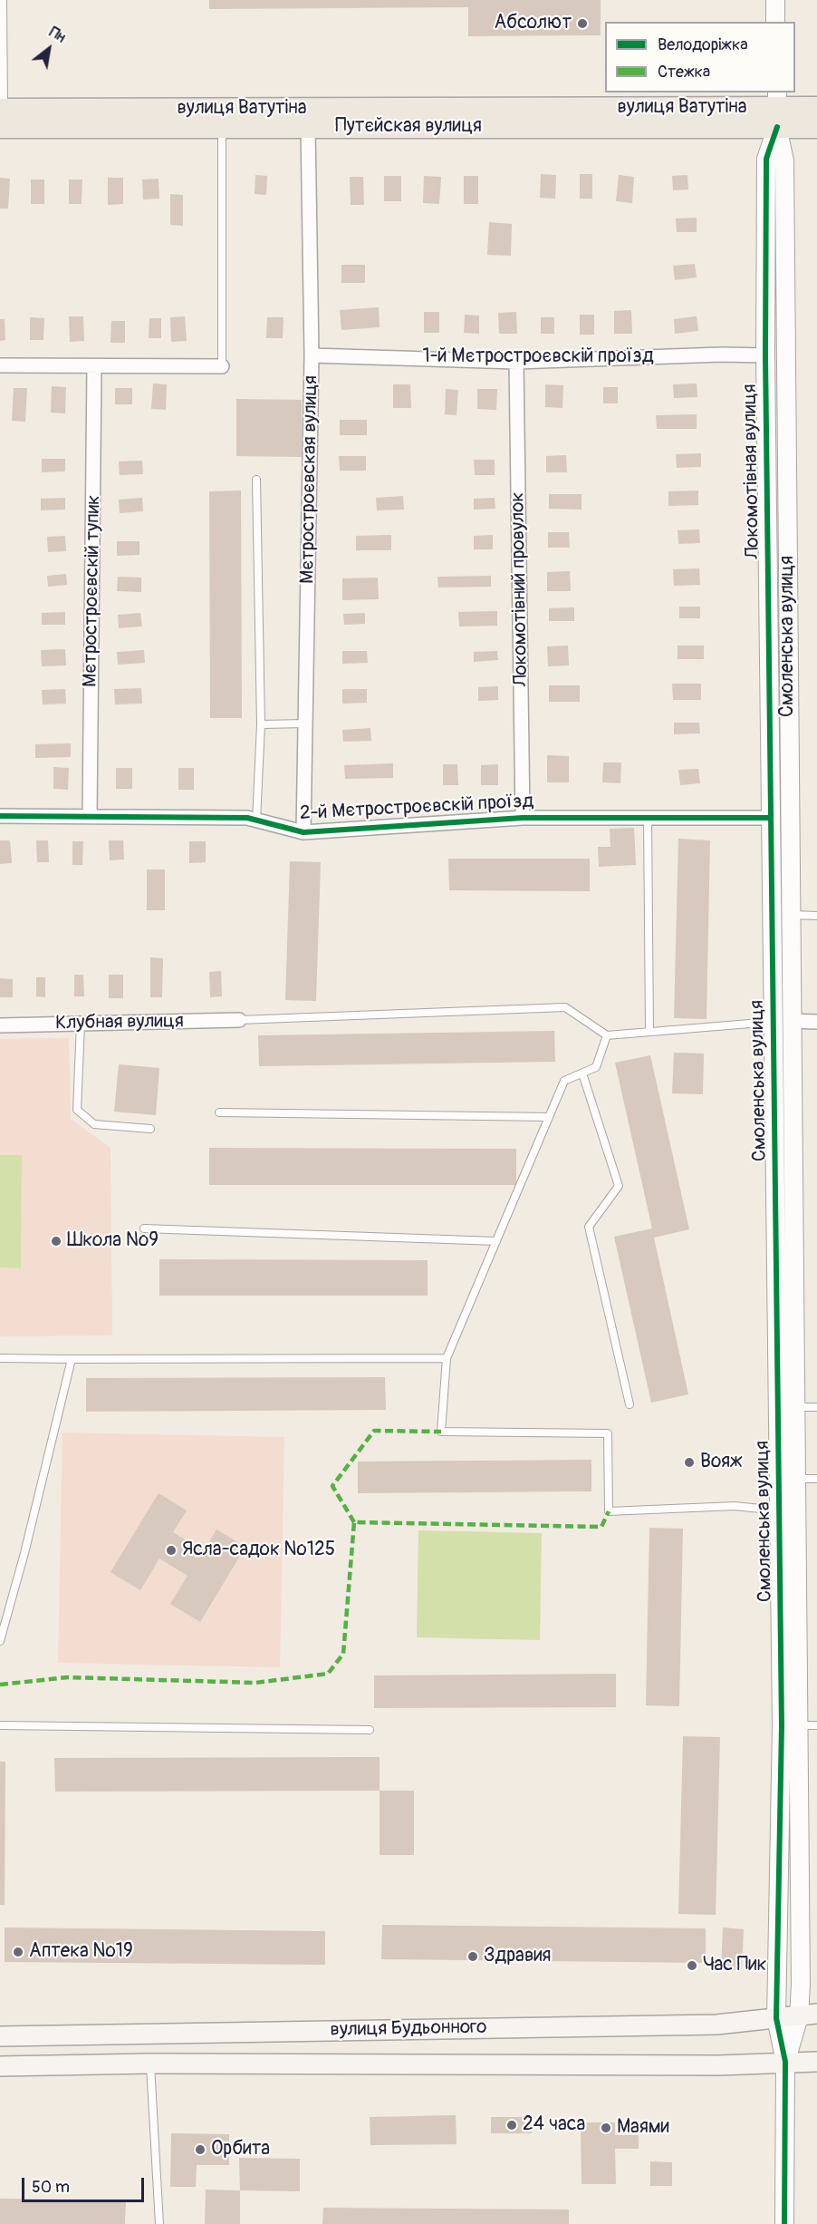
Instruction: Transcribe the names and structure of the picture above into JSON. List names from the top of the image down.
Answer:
{
  "streets": {
    "main road": ["вулиця Ватутіна", "Путєйская вулиця", "вулиця Будьонного"],
    "street": [
      "1-й Мєтростроєвскій проїзд",
      "Локомотівная вулиця",
      "Мєтростроєвская вулиця",
      "Локомотівний провулок",
      "Мєтростроєвскій тупик",
      "Смоленська вулиця",
      "2-й Мєтростроєвскій проїзд",
      "Клубная вулиця"
    ]
  },
  "crossings": [
    ["вулиця Ватутіна", "Путєйская вулиця"],
    ["вулиця Ватутіна", "Локомотівная вулиця"],
    ["вулиця Ватутіна", "Смоленська вулиця"],
    ["Путєйская вулиця", "Локомотівная вулиця"],
    ["Путєйская вулиця", "Мєтростроєвская вулиця"],
    ["Путєйская вулиця", "Смоленська вулиця"],
    ["1-й Мєтростроєвскій проїзд", "Локомотівная вулиця"],
    ["1-й Мєтростроєвскій проїзд", "Мєтростроєвская вулиця"],
    ["1-й Мєтростроєвскій проїзд", "Локомотівний провулок"],
    ["Локомотівная вулиця", "Смоленська вулиця"],
    ["Локомотівная вулиця", "2-й Мєтростроєвскій проїзд"],
    ["Мєтростроєвская вулиця", "2-й Мєтростроєвскій проїзд"],
    ["Локомотівний провулок", "2-й Мєтростроєвскій проїзд"],
    ["Мєтростроєвскій тупик", "2-й Мєтростроєвскій проїзд"],
    ["Смоленська вулиця", "2-й Мєтростроєвскій проїзд"],
    ["Смоленська вулиця", "вулиця Будьонного"]
  ],
  "places": [
    "Абсолют",
    "Школа №9",
    "Вояж",
    "Ясла-садок №125",
    "Аптека №19",
    "Здравия",
    "Час Пик",
    "24 часа",
    "Маями",
    "Орбита"
  ],
  "legend": ["Велодоріжка", "Стежка"],
  "scale_bar": "50 m",
  "north": "top right"
}
